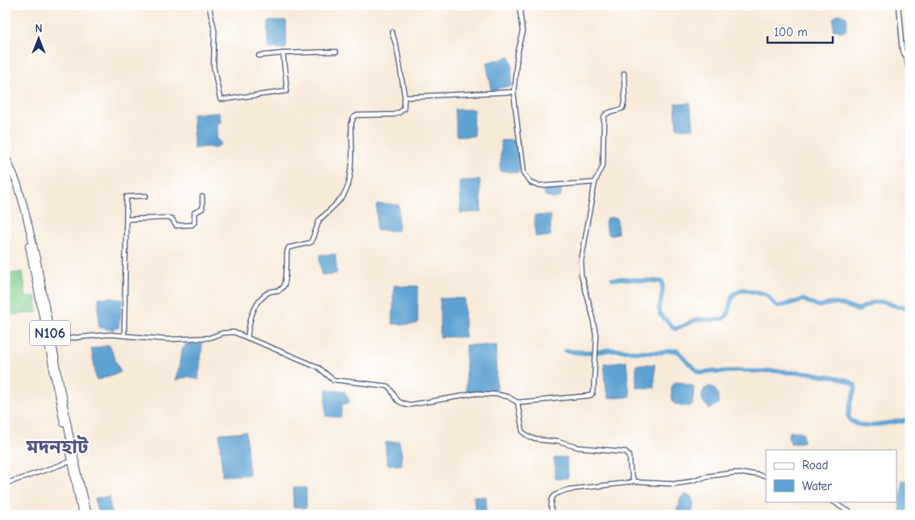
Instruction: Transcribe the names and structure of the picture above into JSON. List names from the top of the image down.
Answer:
{
  "streets": {
    "highway": ["N106"]
  },
  "districts": ["মদনহাট"],
  "legend": ["Road", "Water"],
  "scale_bar": "100 m",
  "north": "top"
}
